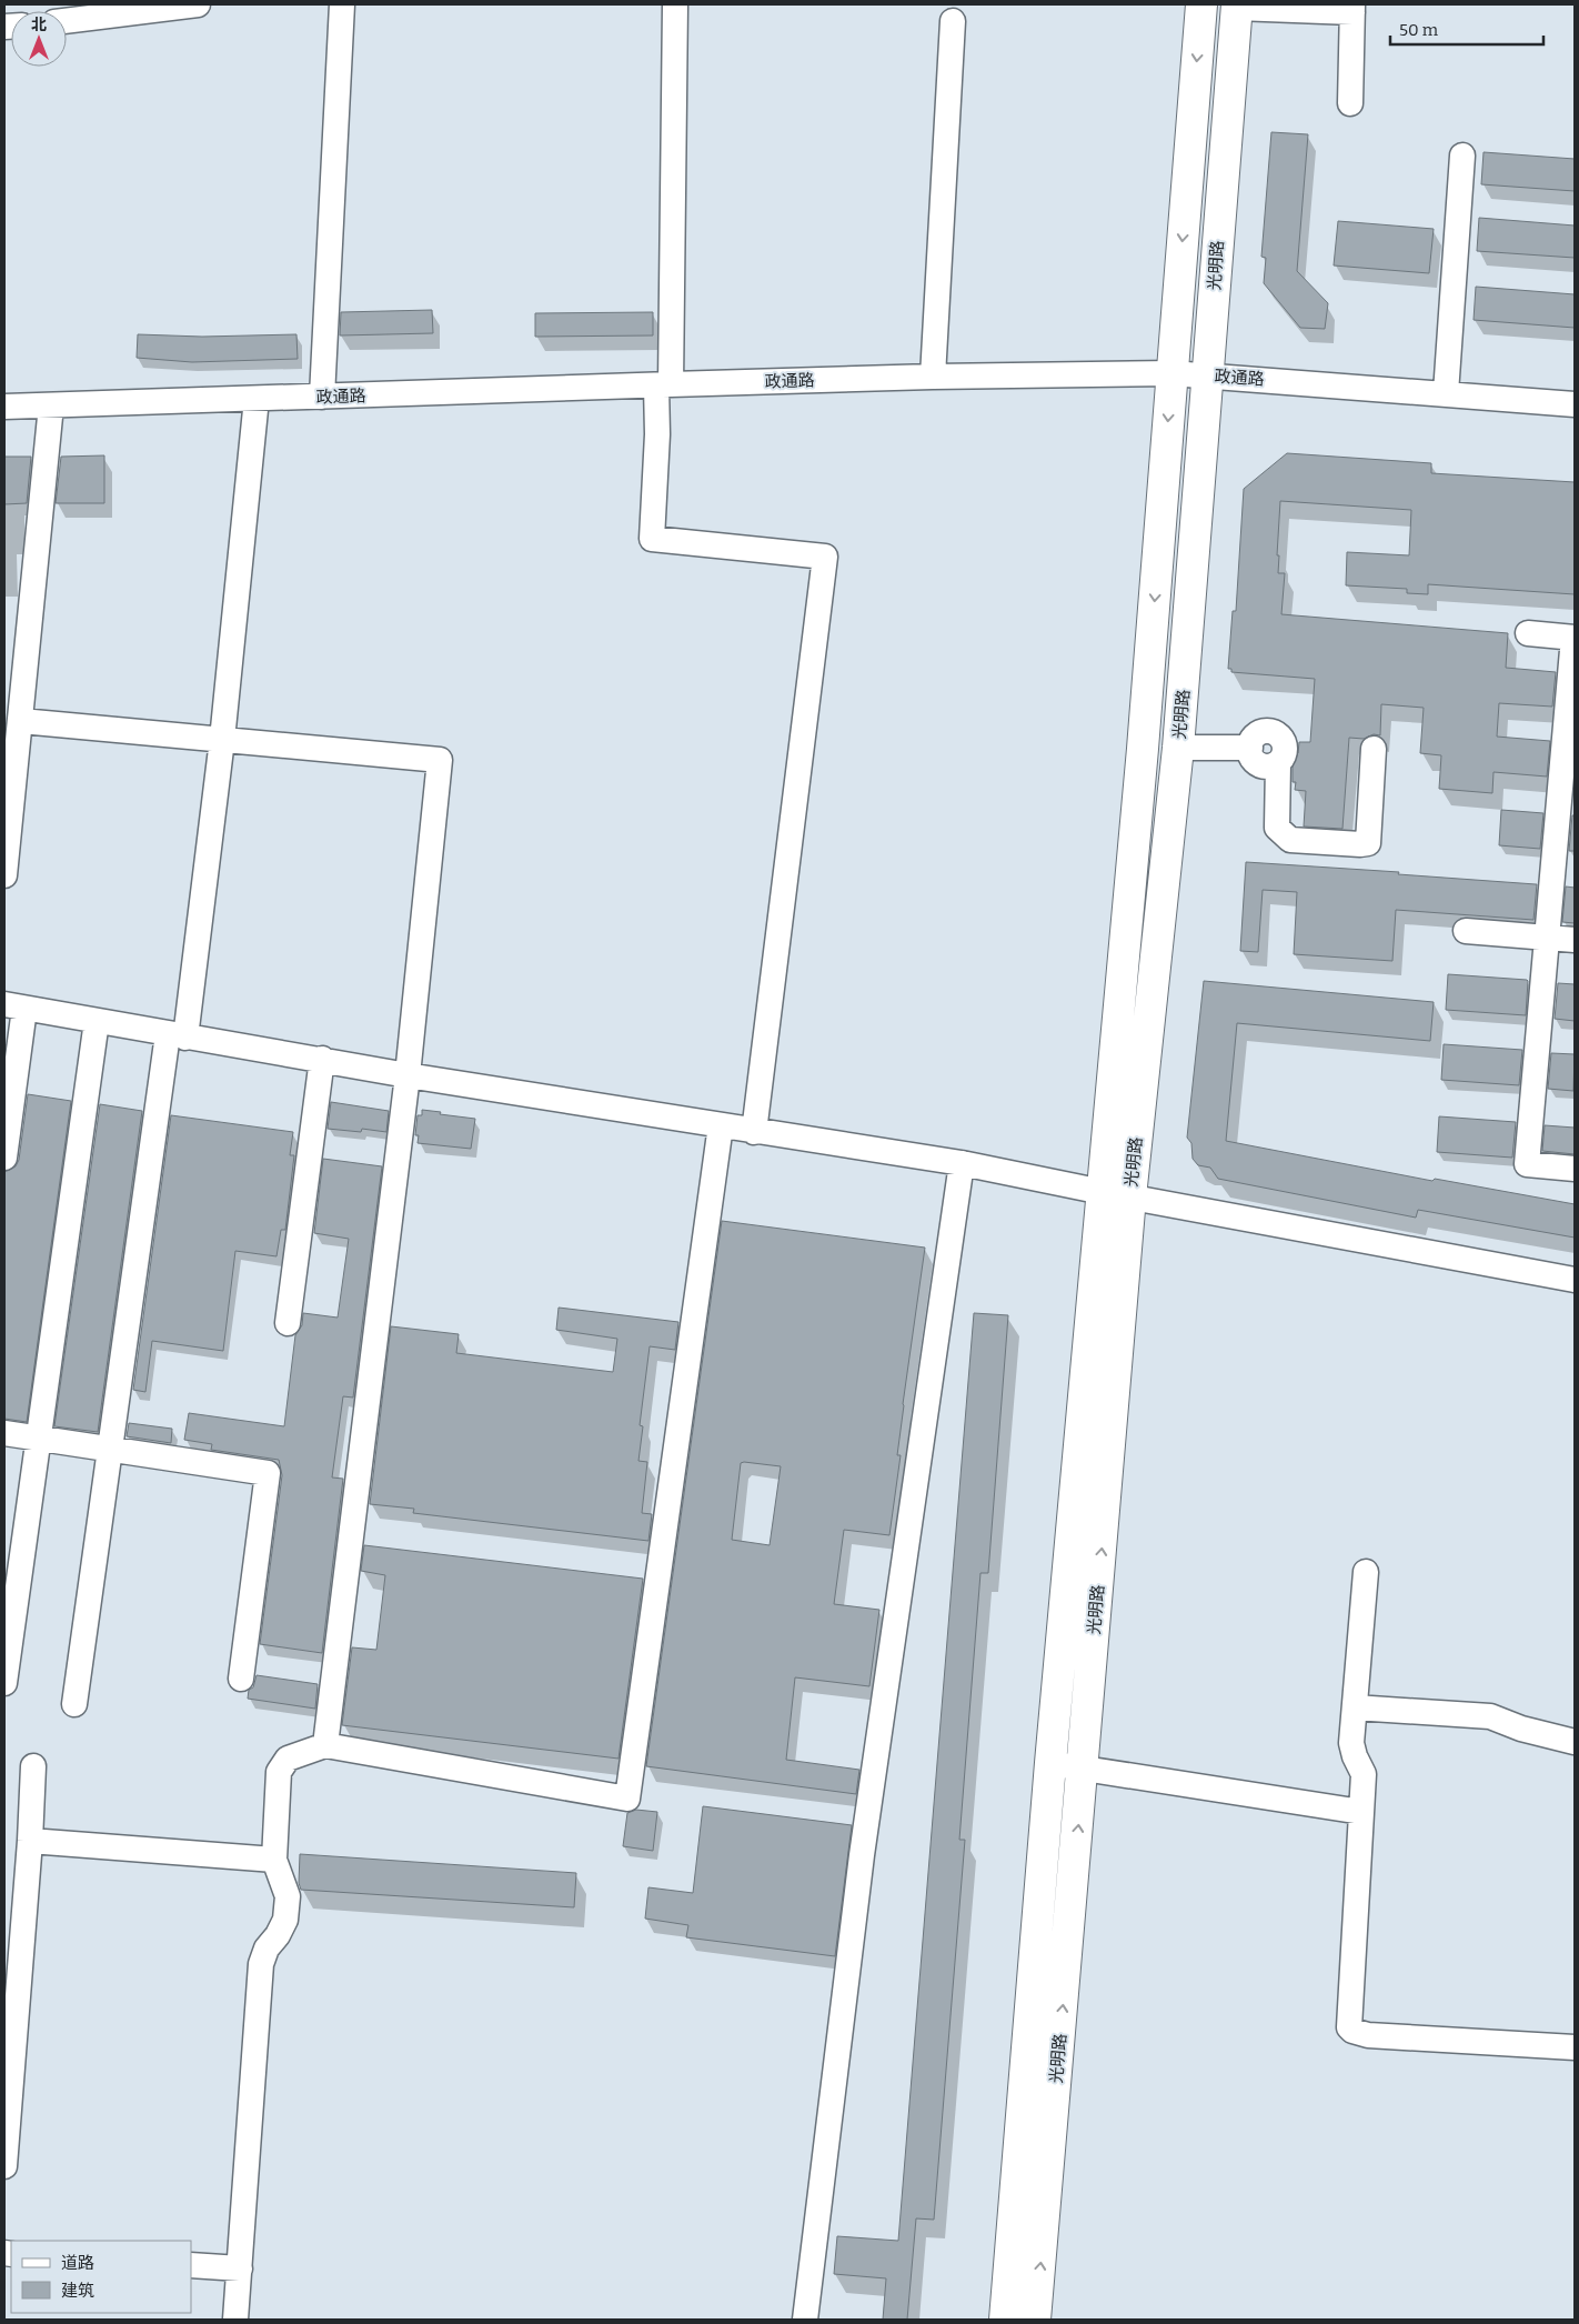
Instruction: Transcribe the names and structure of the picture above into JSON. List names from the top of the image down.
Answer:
{
  "streets": {
    "main road": ["光明路"],
    "street": ["政通路"]
  },
  "crossings": [
    ["光明路", "政通路"]
  ],
  "legend": ["道路", "建筑"],
  "scale_bar": "50 m",
  "north": "top"
}
